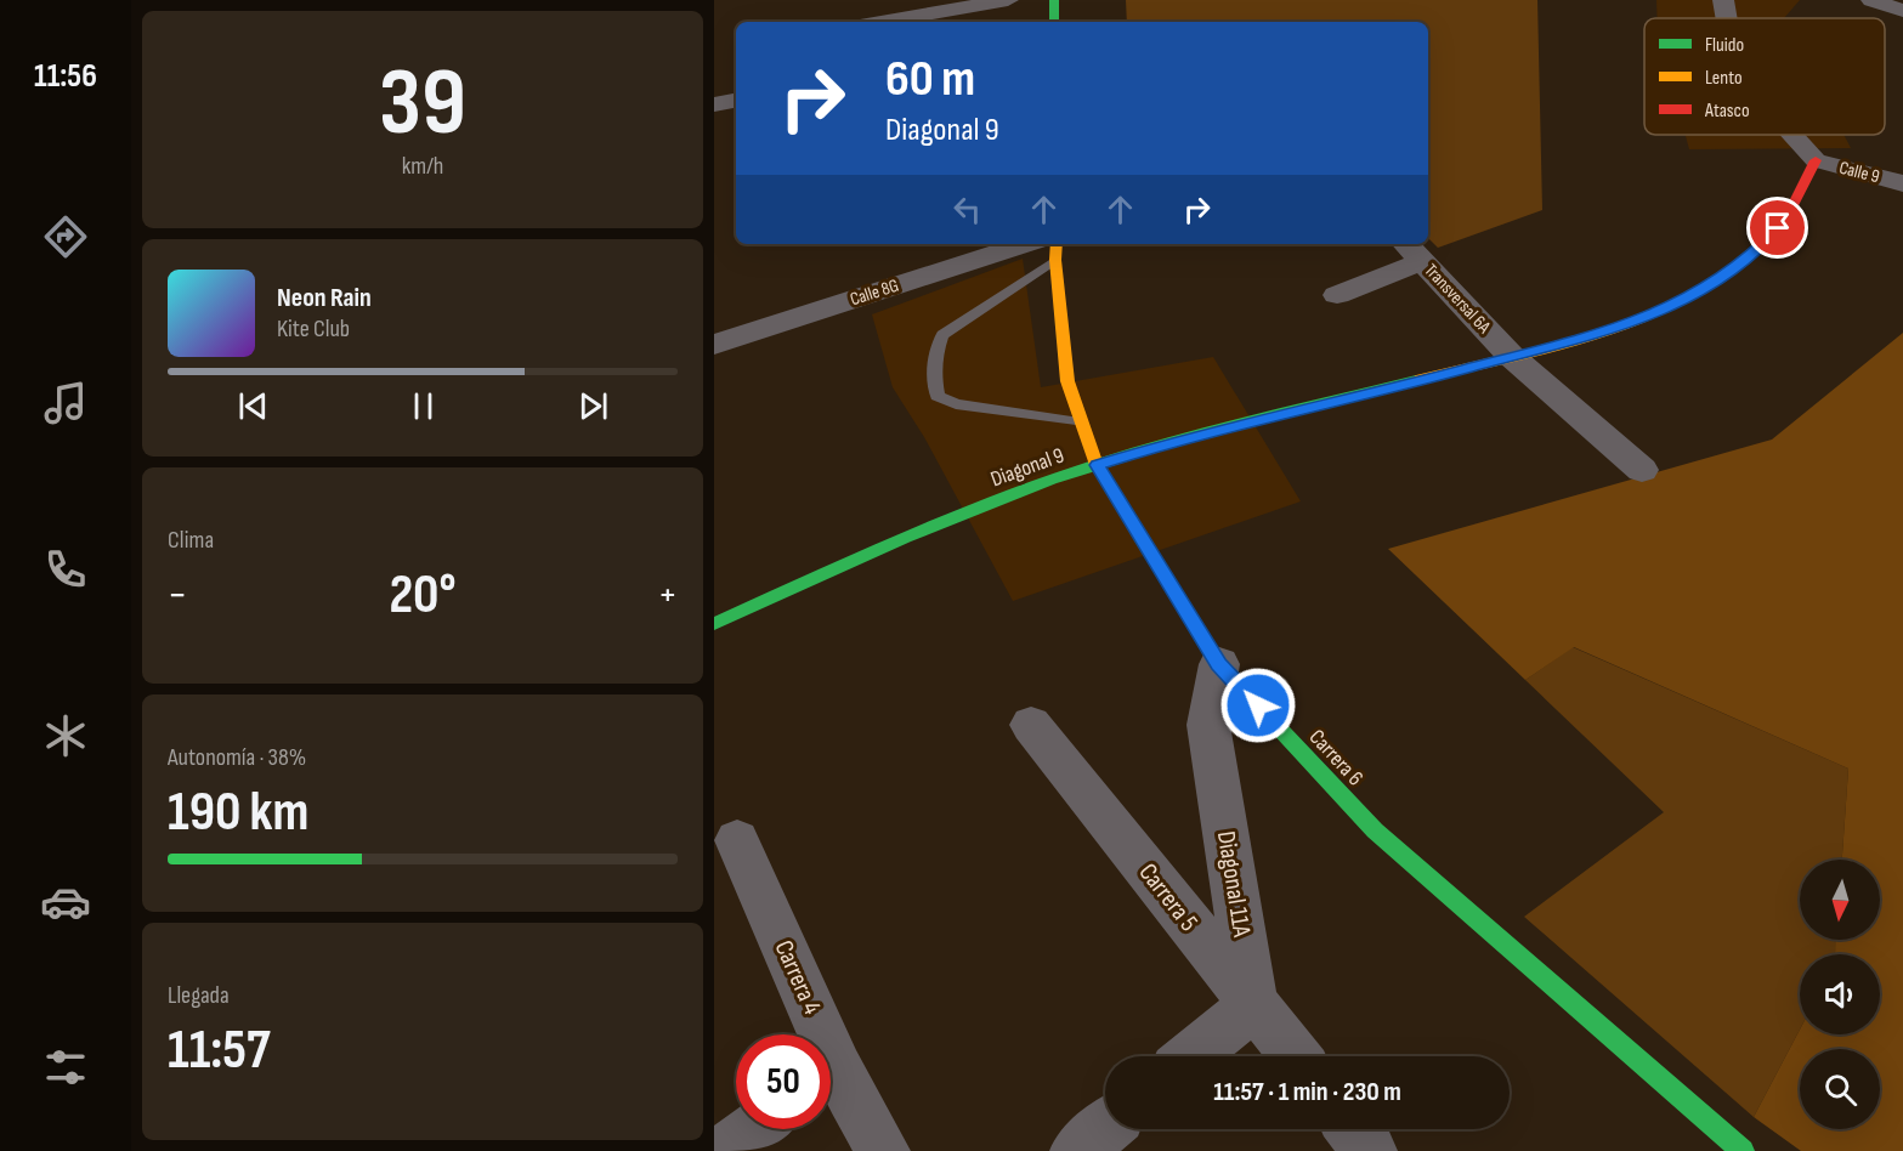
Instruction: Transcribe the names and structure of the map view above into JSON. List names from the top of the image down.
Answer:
{
  "streets": {
    "street": [
      "Calle 9",
      "Calle 8G",
      "Transversal 6A",
      "Diagonal 9",
      "Carrera 6",
      "Diagonal 11A",
      "Carrera 5",
      "Carrera 4"
    ]
  },
  "crossings": [
    ["Calle 9", "Diagonal 9"],
    ["Calle 8G", "Carrera 6"],
    ["Transversal 6A", "Diagonal 9"],
    ["Diagonal 9", "Carrera 6"],
    ["Carrera 6", "Diagonal 11A"],
    ["Diagonal 11A", "Carrera 5"]
  ],
  "legend": ["Fluido", "Lento", "Atasco"],
  "north": "bottom",
  "page": {
    "tabs": "11:56",
    "tile": [
      ["39", "km/h"],
      "Clima",
      ["Autonomía · 38%", "190 km"],
      ["Llegada", "11:57"]
    ],
    "turn": ["60 m", "Diagonal 9"],
    "song": ["Neon Rain", "Kite Club"],
    "heat": ["−", "20°", "+"],
    "limit": "50",
    "trip": "11:57 · 1 min · 230 m"
  }
}
